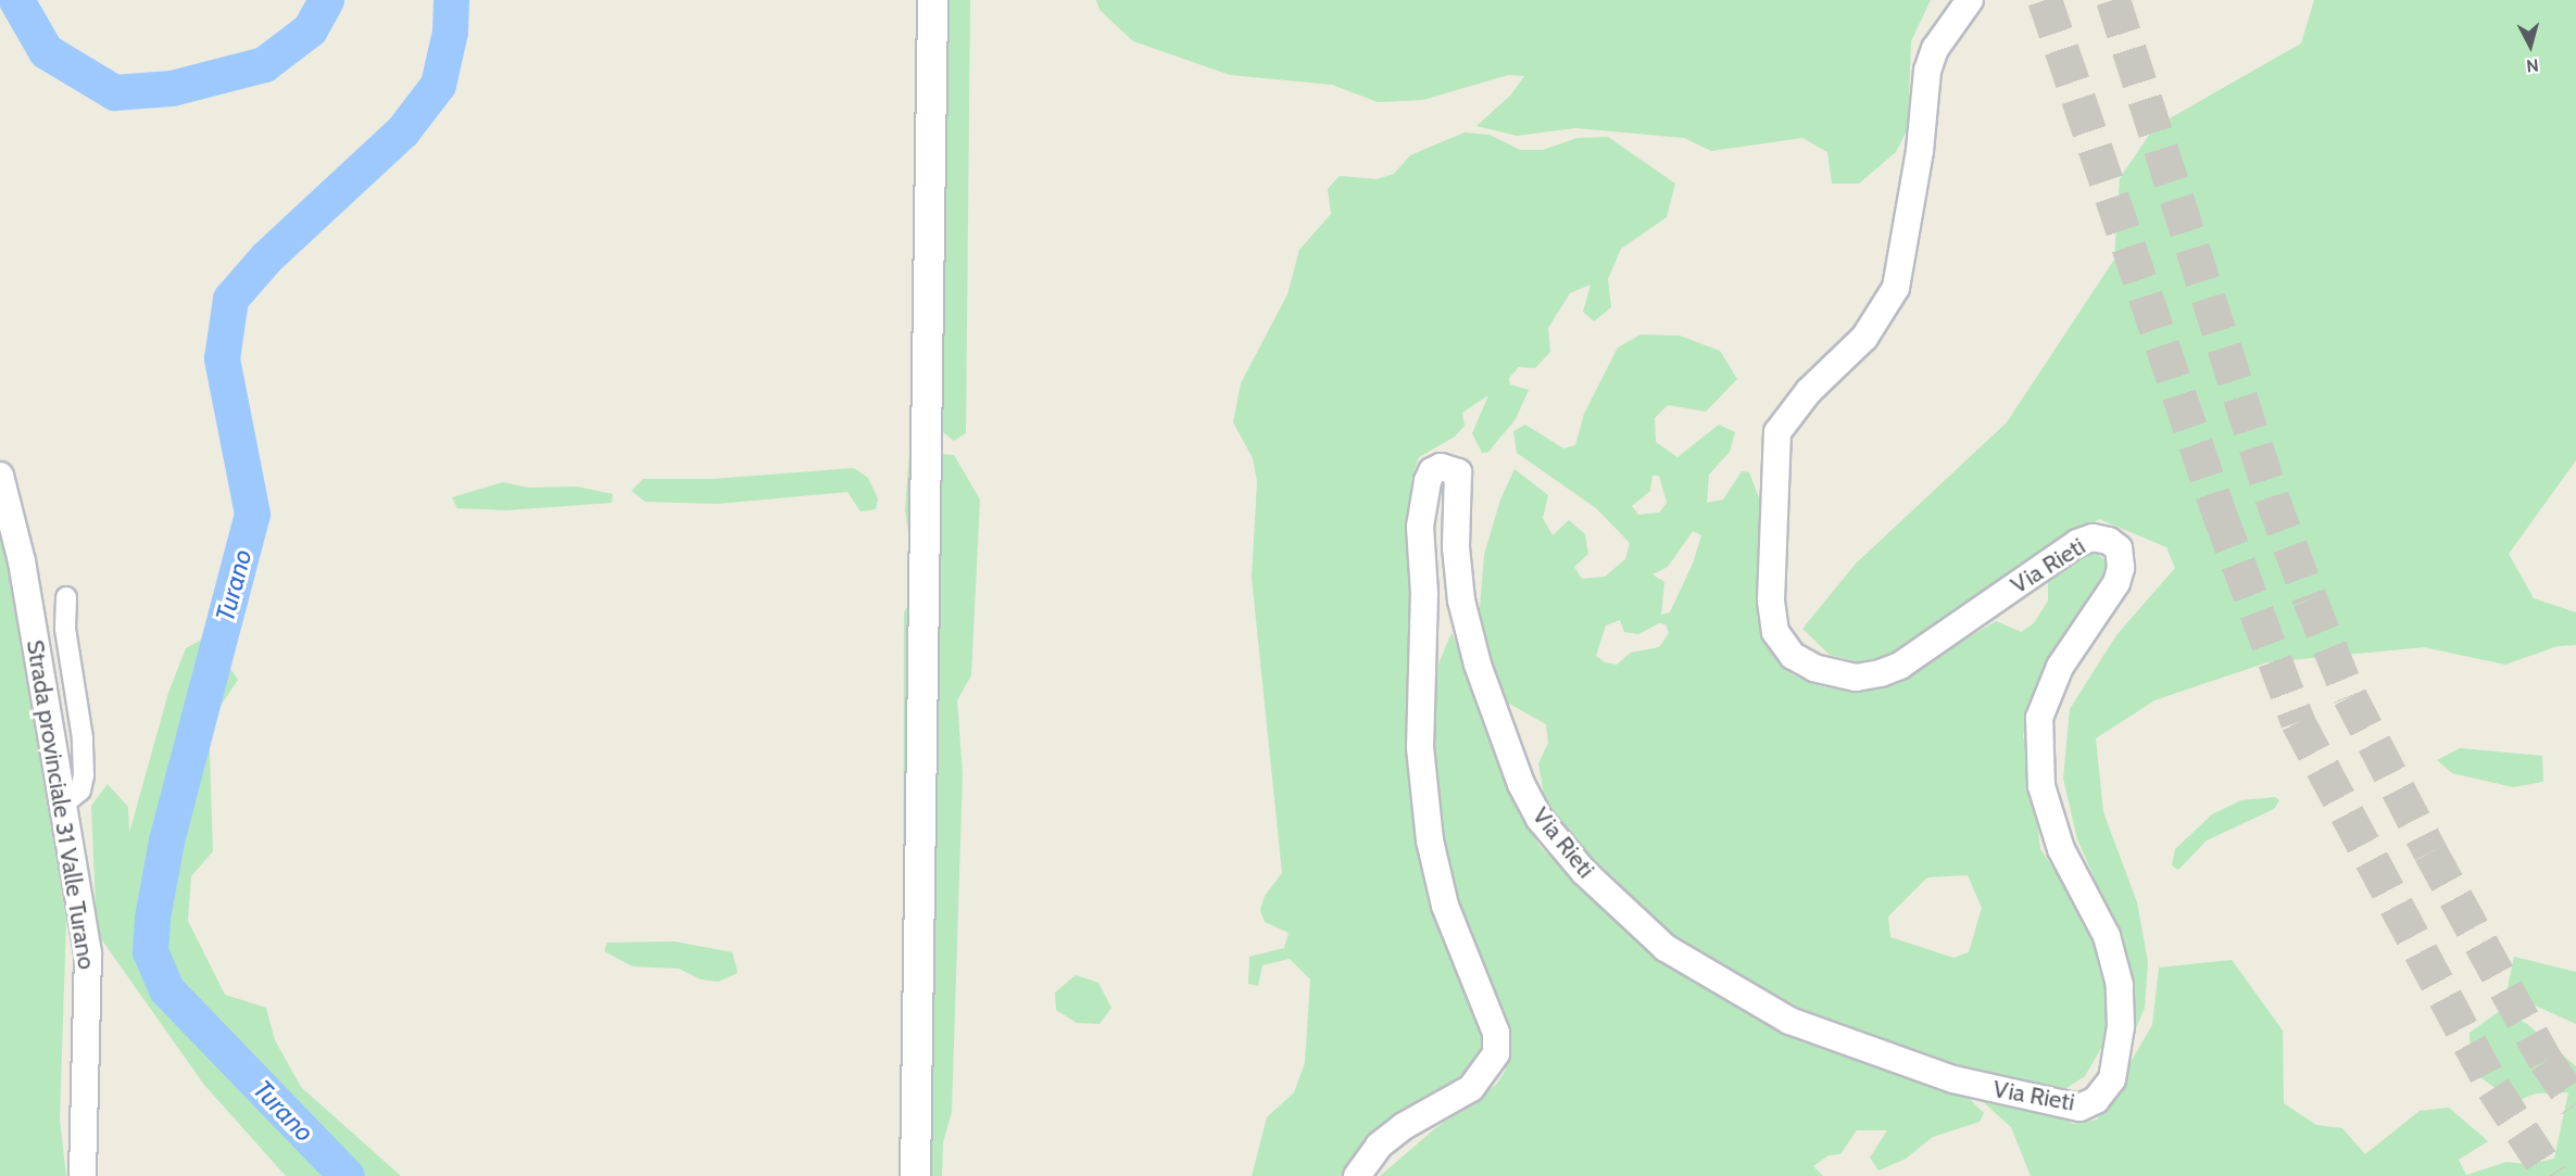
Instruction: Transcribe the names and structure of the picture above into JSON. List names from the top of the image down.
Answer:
{
  "streets": {
    "street": ["Via Rieti", "Strada provinciale 31 Valle Turano"]
  },
  "water": ["Turano"],
  "north": "bottom"
}
